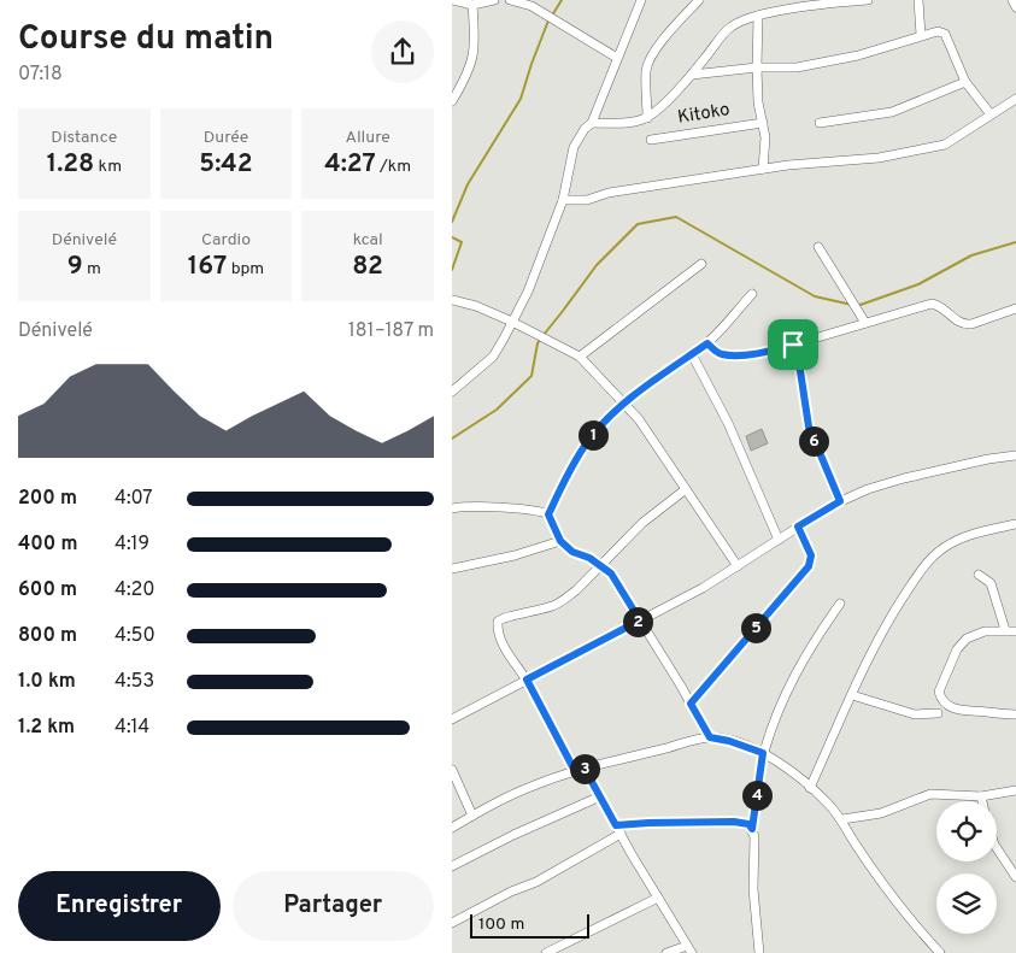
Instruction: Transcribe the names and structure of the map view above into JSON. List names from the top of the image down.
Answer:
{
  "streets": {
    "street": ["Kitoko"]
  },
  "scale_bar": "100 m",
  "page": {
    "heading": ["Course du matin", "07:18"],
    "stats": [
      ["Distance", "1.28 km"],
      ["Durée", "5:42"],
      ["Allure", "4:27 /km"],
      ["Dénivelé", "9 m"],
      ["Cardio", "167 bpm"],
      ["kcal", "82"]
    ],
    "chart": ["Dénivelé", "181–187 m"],
    "pins": [
      "1",
      "6",
      "2",
      "5",
      "3",
      "4"
    ],
    "list": [
      {
        "name": "200 m",
        "note": "4:07"
      },
      {
        "name": "400 m",
        "note": "4:19"
      },
      {
        "name": "600 m",
        "note": "4:20"
      },
      {
        "name": "800 m",
        "note": "4:50"
      },
      {
        "name": "1.0 km",
        "note": "4:53"
      },
      {
        "name": "1.2 km",
        "note": "4:14"
      }
    ],
    "buttons": ["Enregistrer", "Partager"],
    "scale": "100 m"
  }
}
